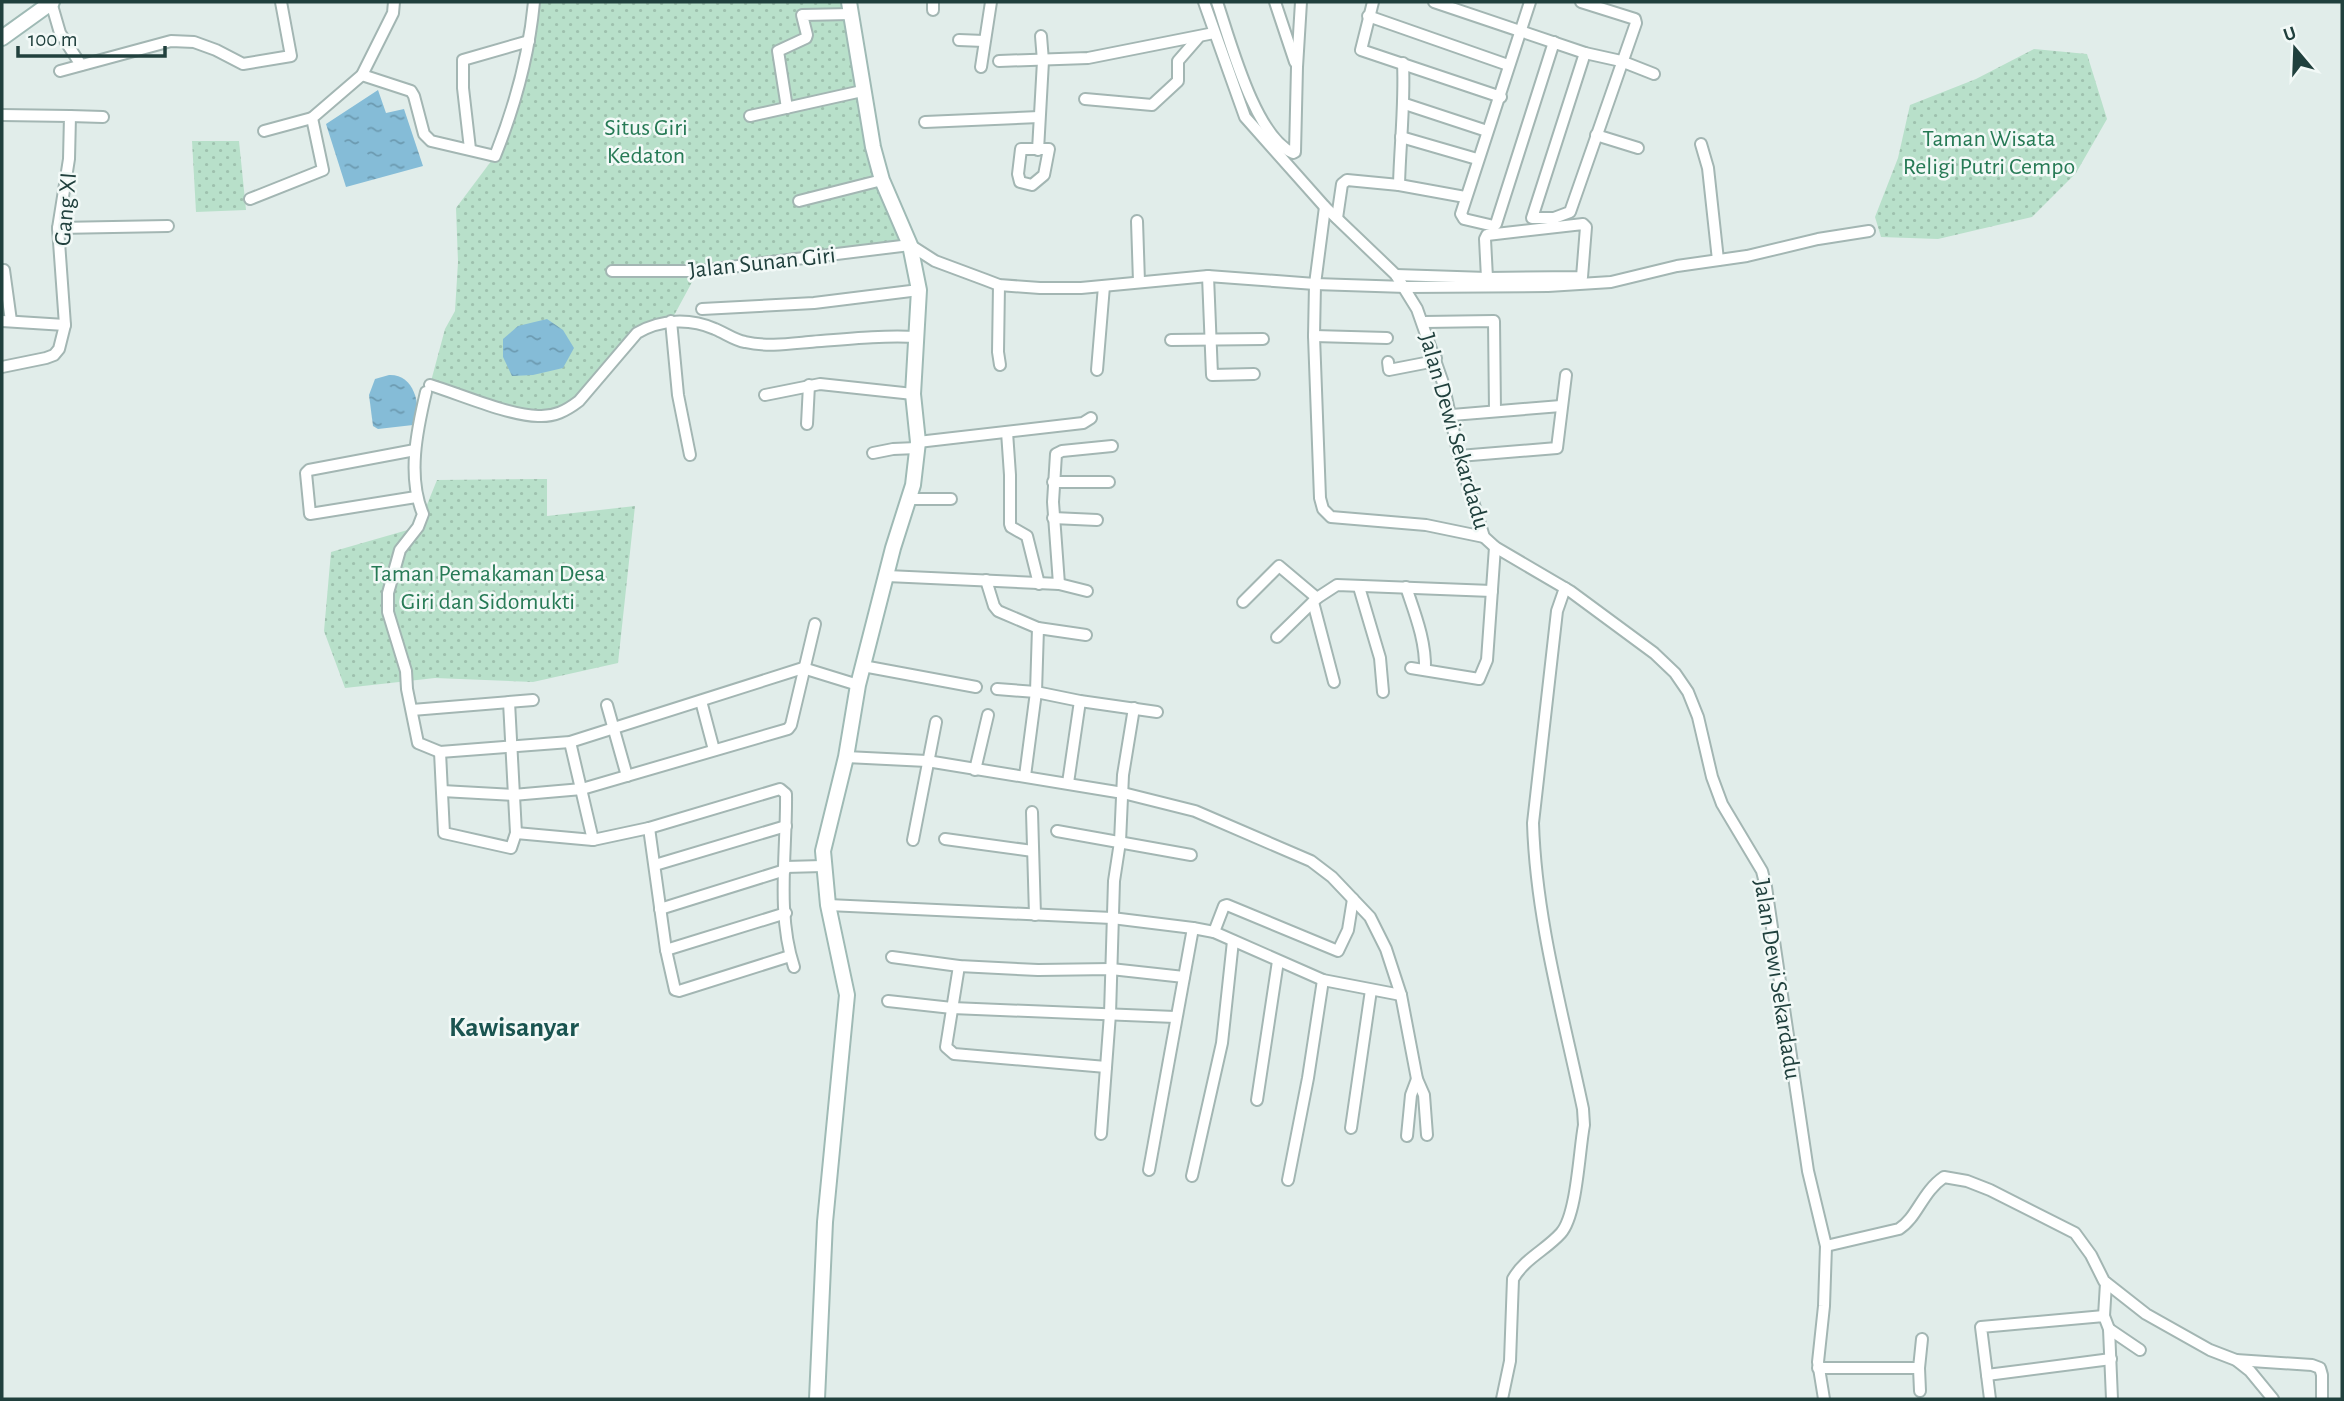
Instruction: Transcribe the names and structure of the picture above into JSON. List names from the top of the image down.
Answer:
{
  "streets": {
    "street": ["Gang XI", "Jalan Sunan Giri", "Jalan Dewi Sekardadu"]
  },
  "districts": ["Kawisanyar"],
  "parks": ["Situs Giri Kedaton", "Taman Wisata Religi Putri Cempo", "Taman Pemakaman Desa Giri dan Sidomukti"],
  "scale_bar": "100 m",
  "north": "top"
}
